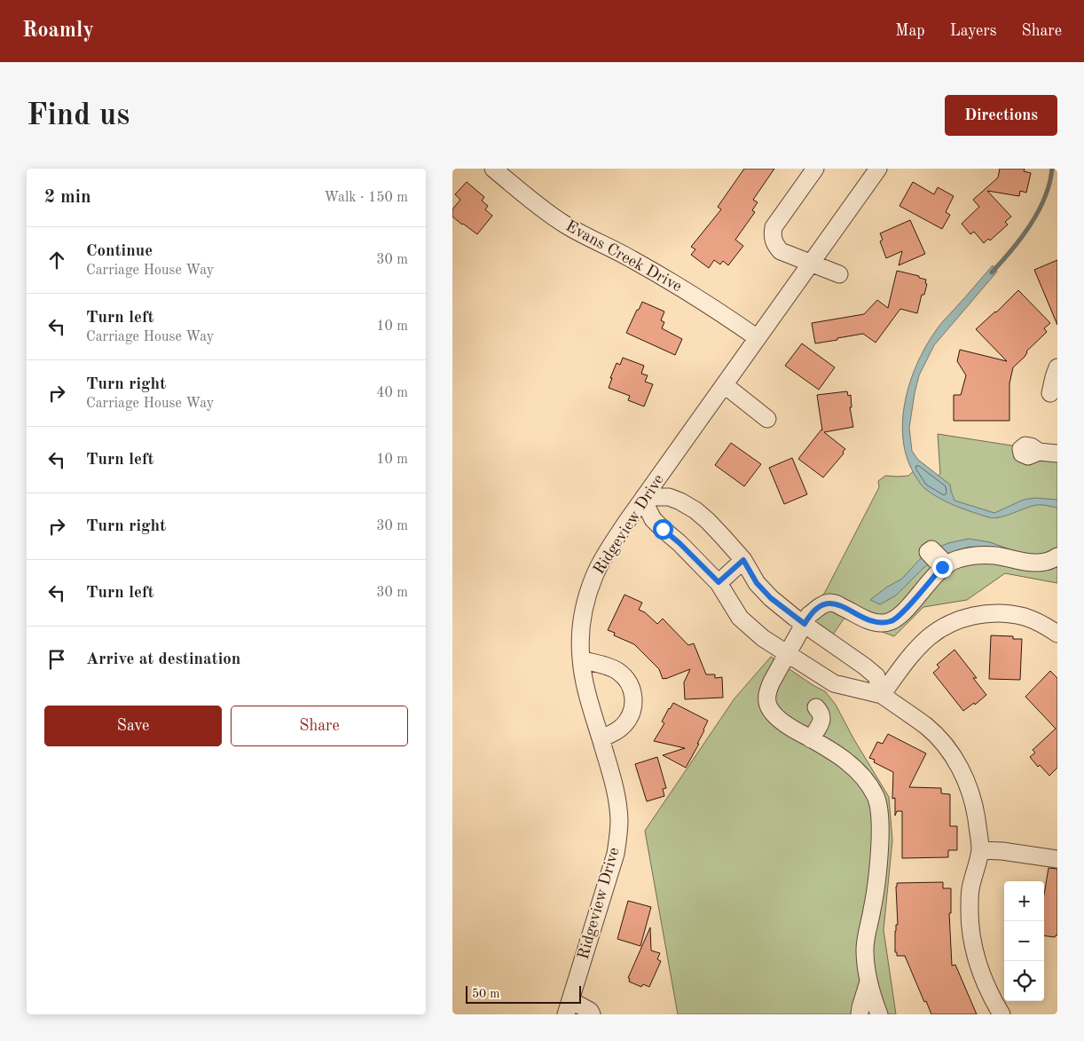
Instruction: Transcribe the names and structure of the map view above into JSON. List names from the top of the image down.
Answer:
{
  "streets": {
    "street": ["Evans Creek Drive", "Ridgeview Drive"]
  },
  "crossings": [
    ["Evans Creek Drive", "Ridgeview Drive"]
  ],
  "scale_bar": "50 m",
  "page": {
    "header": "Roamly",
    "nav": ["Map", "Layers", "Share"],
    "buttons": [
      "Directions",
      ["Save", "Share"]
    ],
    "title": "Find us",
    "heading": ["2 min", "Walk · 150 m"],
    "list": [
      ["Continue", "Carriage House Way", "30 m"],
      ["Turn left", "Carriage House Way", "10 m"],
      ["Turn right", "Carriage House Way", "40 m"],
      ["Turn left", "10 m"],
      ["Turn right", "30 m"],
      ["Turn left", "30 m"],
      "Arrive at destination"
    ],
    "map_buttons": ["+", "−"],
    "scale": "50 m"
  }
}
